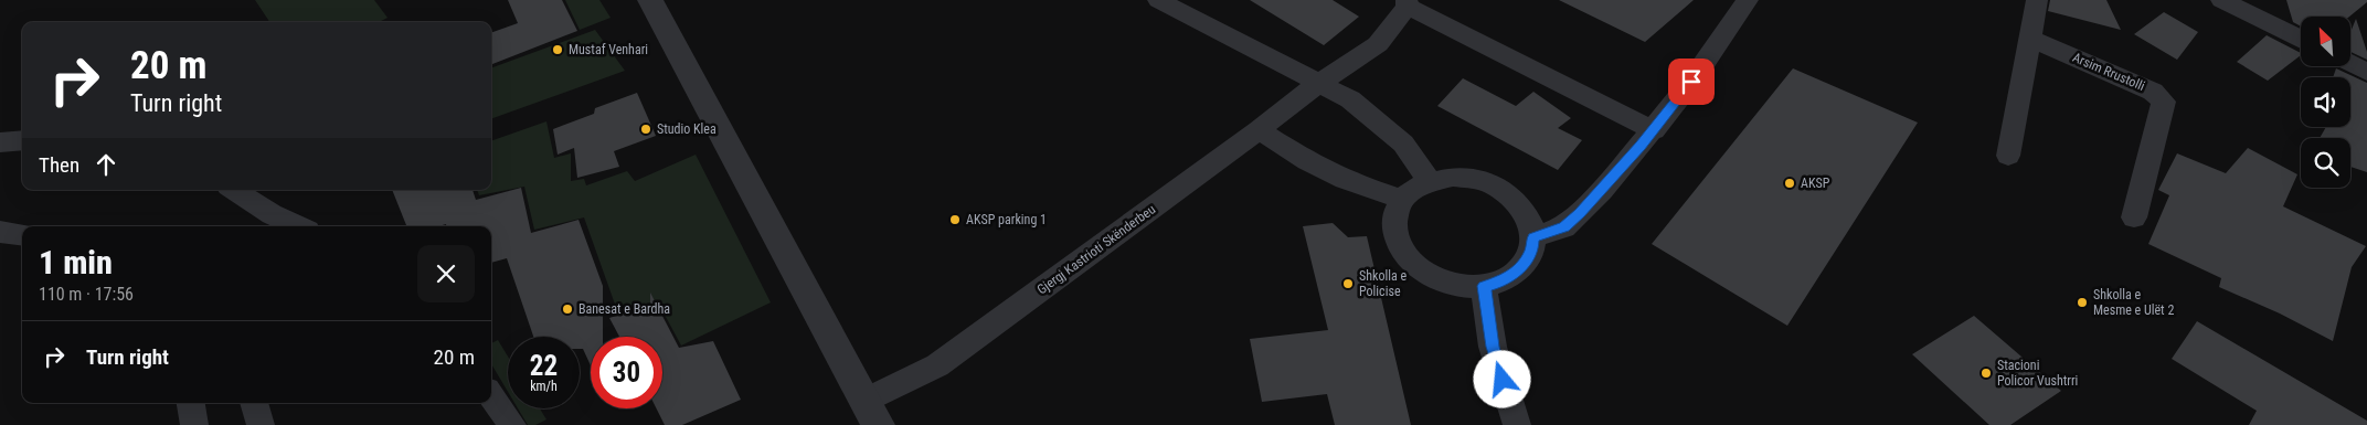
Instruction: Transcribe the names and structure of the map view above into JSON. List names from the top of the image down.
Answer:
{
  "streets": {
    "street": ["Arsim Rrustolli", "Gjergj Kastrioti Skënderbeu"]
  },
  "places": [
    "Mustaf Venhari",
    "Studio Klea",
    "AKSP",
    "AKSP parking 1",
    "Shkolla e Policise",
    "Shkolla e Mesme e Ulët 2",
    "Banesat e Bardha",
    "Stacioni Policor Vushtrri"
  ],
  "north": "top left",
  "page": {
    "turn": ["20 m", "Turn right"],
    "then": "Then",
    "heading": ["1 min", "110 m · 17:56"],
    "list": [
      {
        "name": "Turn right",
        "value": "20 m"
      }
    ],
    "speed": "22 km/h",
    "limit": "30"
  }
}
